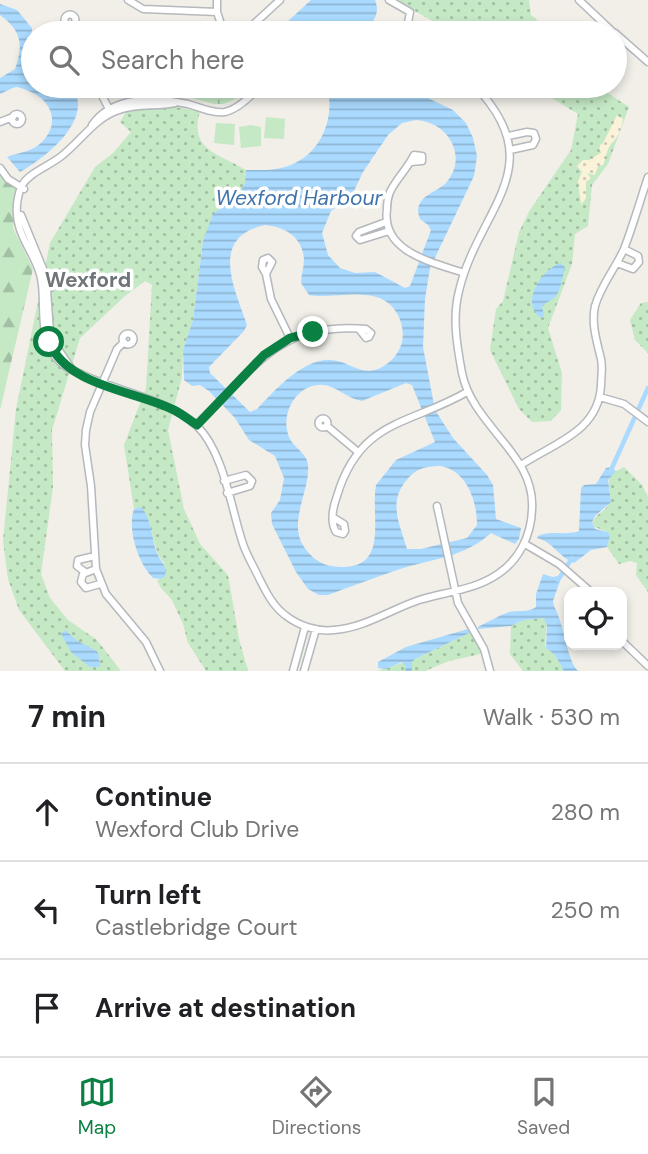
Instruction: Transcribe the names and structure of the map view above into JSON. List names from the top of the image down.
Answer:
{
  "districts": ["Wexford"],
  "water": ["Wexford Harbour"],
  "page": {
    "search": "Search here",
    "heading": ["7 min", "Walk · 530 m"],
    "list": [
      ["Continue", "Wexford Club Drive", "280 m"],
      ["Turn left", "Castlebridge Court", "250 m"],
      "Arrive at destination"
    ],
    "nav": ["Map", "Directions", "Saved"]
  }
}
